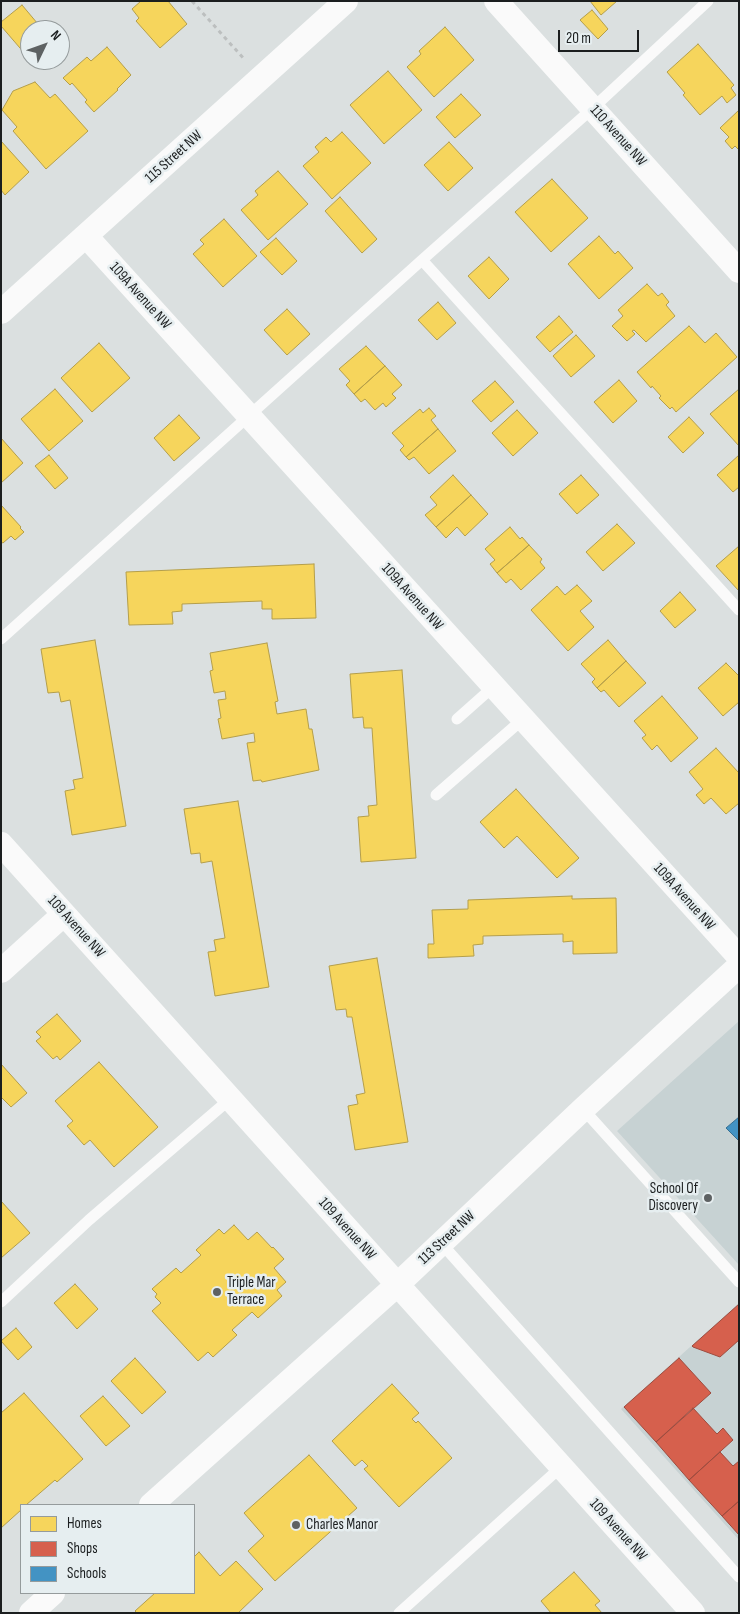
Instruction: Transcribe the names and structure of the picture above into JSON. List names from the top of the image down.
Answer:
{
  "streets": {
    "street": [
      "110 Avenue NW",
      "115 Street NW",
      "109A Avenue NW",
      "109 Avenue NW",
      "113 Street NW"
    ]
  },
  "crossings": [
    ["115 Street NW", "109A Avenue NW"],
    ["109 Avenue NW", "113 Street NW"]
  ],
  "places": ["School Of Discovery", "Triple Mar Terrace", "Charles Manor"],
  "legend": ["Homes", "Shops", "Schools"],
  "scale_bar": "20 m",
  "north": "top right"
}
